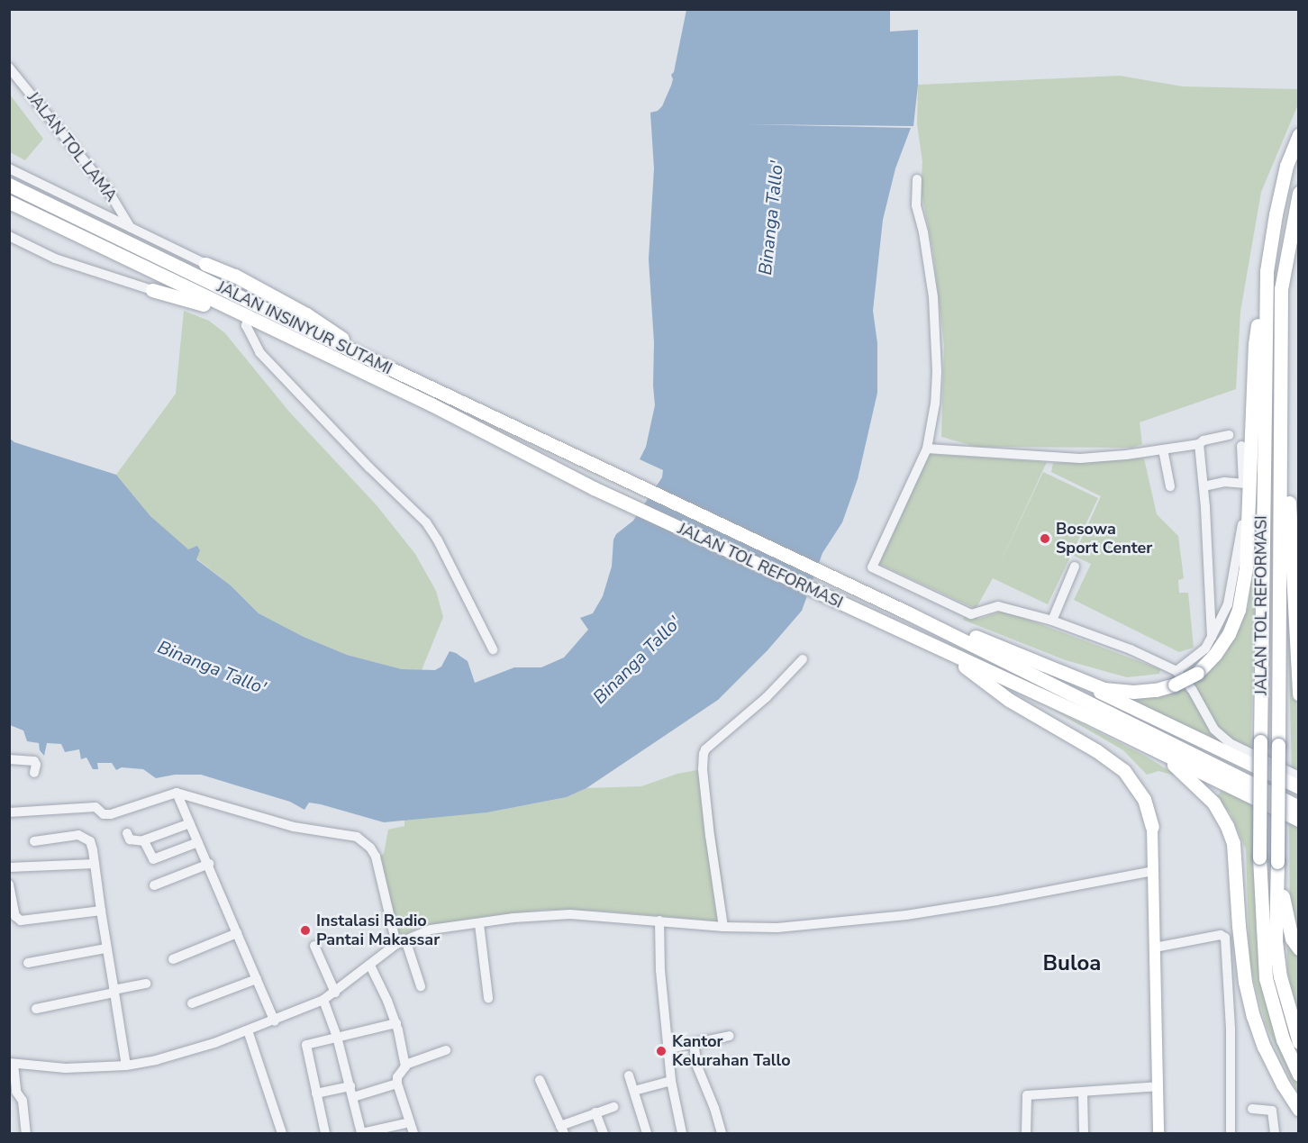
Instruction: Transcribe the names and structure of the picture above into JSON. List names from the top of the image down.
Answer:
{
  "streets": {
    "highway": ["JALAN INSINYUR SUTAMI", "JALAN TOL REFORMASI"],
    "street": ["JALAN TOL LAMA"]
  },
  "crossings": [
    ["JALAN INSINYUR SUTAMI", "JALAN TOL REFORMASI"]
  ],
  "districts": ["Buloa"],
  "water": ["Binanga Tallo'"],
  "places": ["Bosowa Sport Center", "Instalasi Radio Pantai Makassar", "Kantor Kelurahan Tallo"]
}
